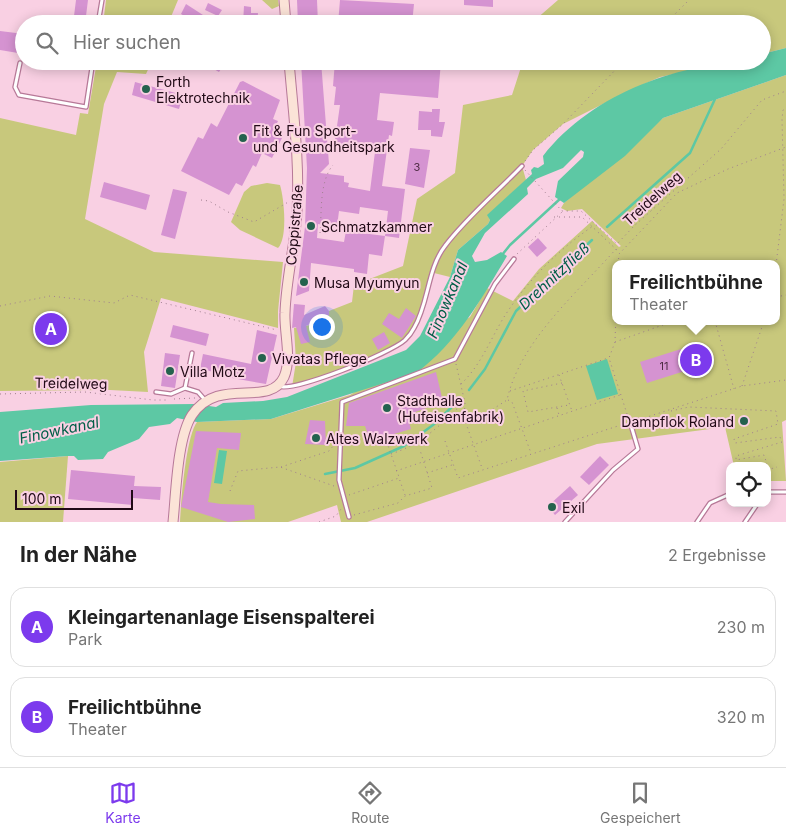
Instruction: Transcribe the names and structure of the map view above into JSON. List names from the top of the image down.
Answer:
{
  "streets": {
    "main road": ["Coppistraße"],
    "path": ["Treidelweg"]
  },
  "water": ["Drehnitzfließ", "Finowkanal"],
  "places": [
    "Forth Elektrotechnik",
    "Fit & Fun Sport- und Gesundheitspark",
    "Schmatzkammer",
    "Musa Myumyun",
    "Vivatas Pflege",
    "Villa Motz",
    "Stadthalle (Hufeisenfabrik)",
    "Dampflok Roland",
    "Altes Walzwerk",
    "Exil"
  ],
  "house_numbers": ["3", "11"],
  "scale_bar": "100 m",
  "page": {
    "search": "Hier suchen",
    "popup": ["Freilichtbühne", "Theater"],
    "pins": ["A", "B"],
    "scale": "100 m",
    "heading": ["In der Nähe", "2 Ergebnisse"],
    "list": [
      {
        "mark": "A",
        "name": "Kleingartenanlage Eisenspalterei",
        "note": "Park",
        "value": "230 m"
      },
      {
        "mark": "B",
        "name": "Freilichtbühne",
        "note": "Theater",
        "value": "320 m"
      }
    ],
    "nav": ["Karte", "Route", "Gespeichert"]
  }
}
